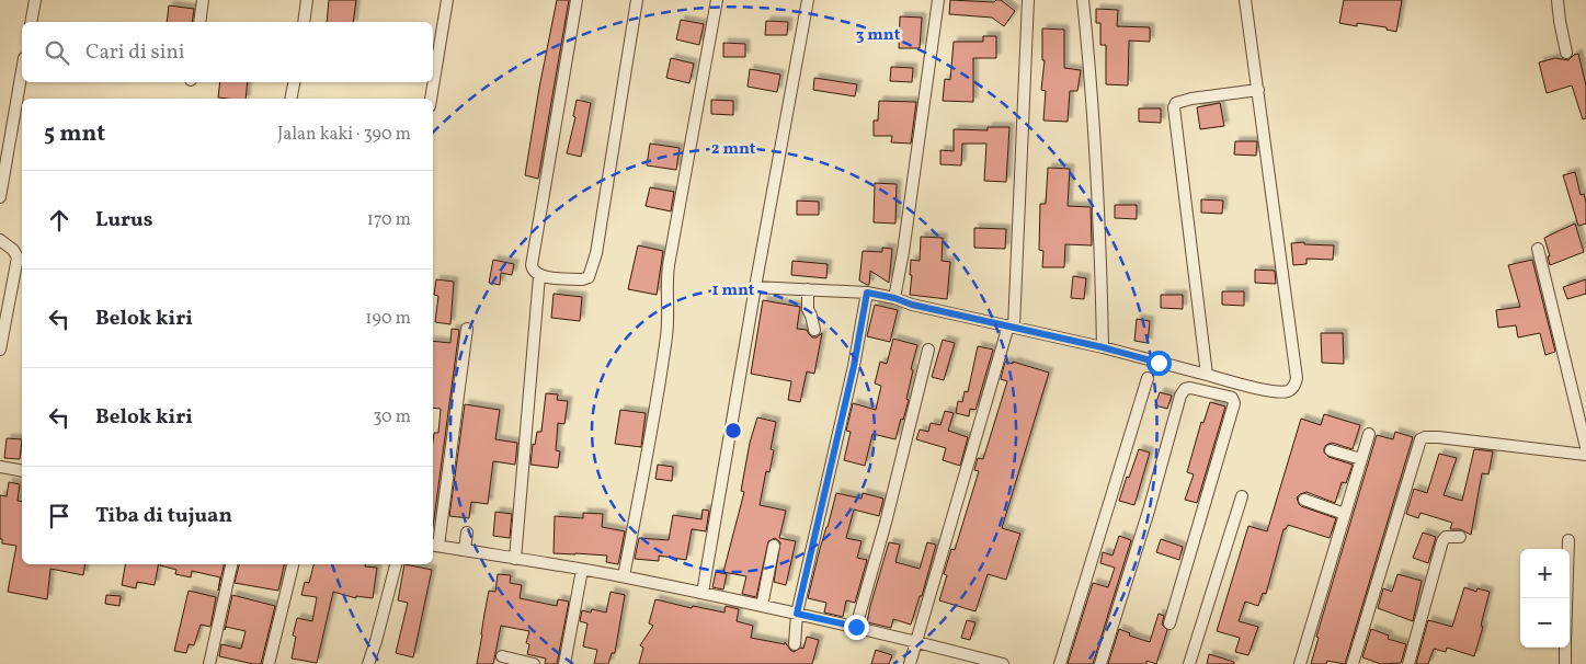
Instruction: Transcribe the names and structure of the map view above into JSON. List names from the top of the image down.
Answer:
{
  "page": {
    "search": "Cari di sini",
    "heading": ["5 mnt", "Jalan kaki · 390 m"],
    "list": [
      ["Lurus", "170 m"],
      ["Belok kiri", "190 m"],
      ["Belok kiri", "30 m"],
      "Tiba di tujuan"
    ],
    "map_buttons": ["+", "−"]
  },
  "rings": ["3 mnt", "2 mnt", "1 mnt"]
}
